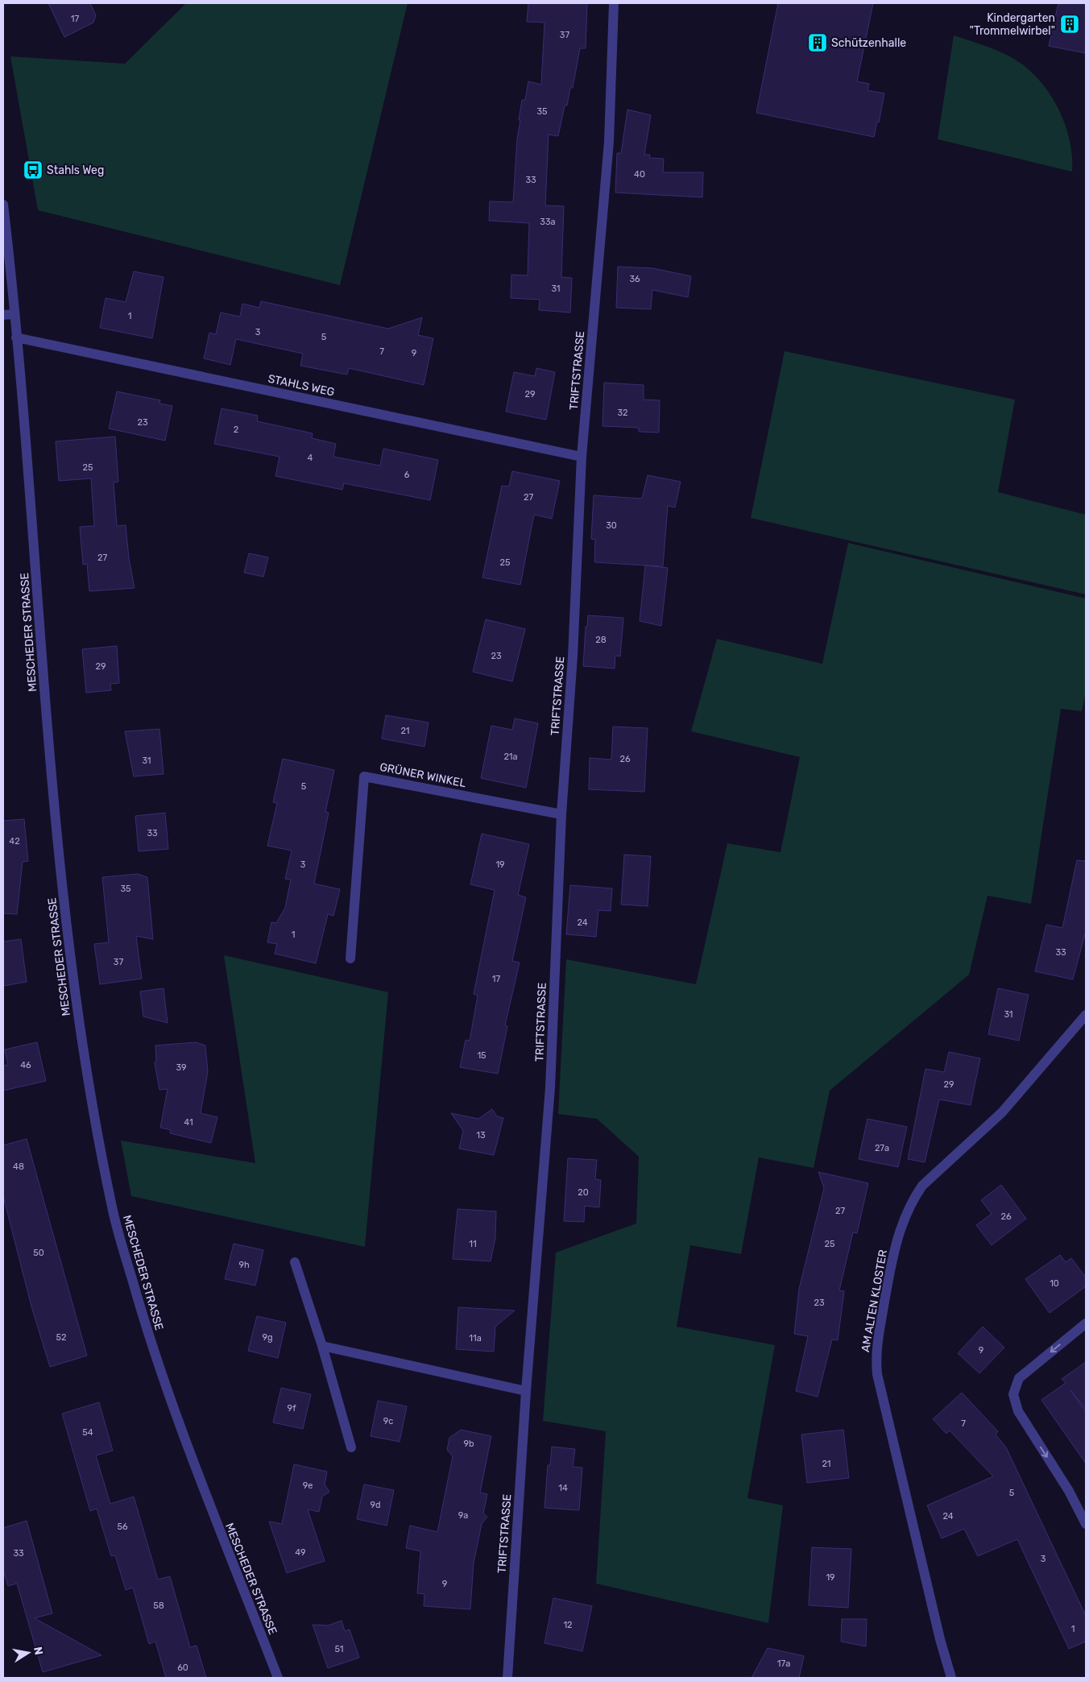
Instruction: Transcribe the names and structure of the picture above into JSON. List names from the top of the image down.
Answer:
{
  "streets": {
    "street": [
      "TRIFTSTRASSE",
      "STAHLS WEG",
      "MESCHEDER STRASSE",
      "GRÜNER WINKEL",
      "AM ALTEN KLOSTER"
    ]
  },
  "crossings": [
    ["TRIFTSTRASSE", "STAHLS WEG"],
    ["TRIFTSTRASSE", "GRÜNER WINKEL"],
    ["STAHLS WEG", "MESCHEDER STRASSE"]
  ],
  "places": {
    "building": ["Kindergarten \"Trommelwirbel\"", "Schützenhalle"],
    "bus stop": ["Stahls Weg"]
  },
  "house_numbers": [
    "17",
    "37",
    "35",
    "40",
    "33",
    "33a",
    "36",
    "31",
    "1",
    "3",
    "5",
    "7",
    "9",
    "29",
    "32",
    "23",
    "2",
    "4",
    "25",
    "6",
    "27",
    "30",
    "27",
    "25",
    "28",
    "23",
    "29",
    "21",
    "21a",
    "26",
    "31",
    "5",
    "33",
    "42",
    "3",
    "19",
    "35",
    "24",
    "1",
    "33",
    "37",
    "17",
    "31",
    "15",
    "46",
    "39",
    "29",
    "41",
    "13",
    "27a",
    "48",
    "20",
    "27",
    "26",
    "11",
    "25",
    "50",
    "9h",
    "10",
    "23",
    "52",
    "9g",
    "11a",
    "9",
    "9f",
    "9c",
    "7",
    "54",
    "9b",
    "21",
    "9e",
    "14",
    "5",
    "9d",
    "9a",
    "24",
    "56",
    "49",
    "33",
    "3",
    "19",
    "9",
    "58",
    "12",
    "1",
    "51",
    "17a",
    "60"
  ],
  "north": "right"
}
